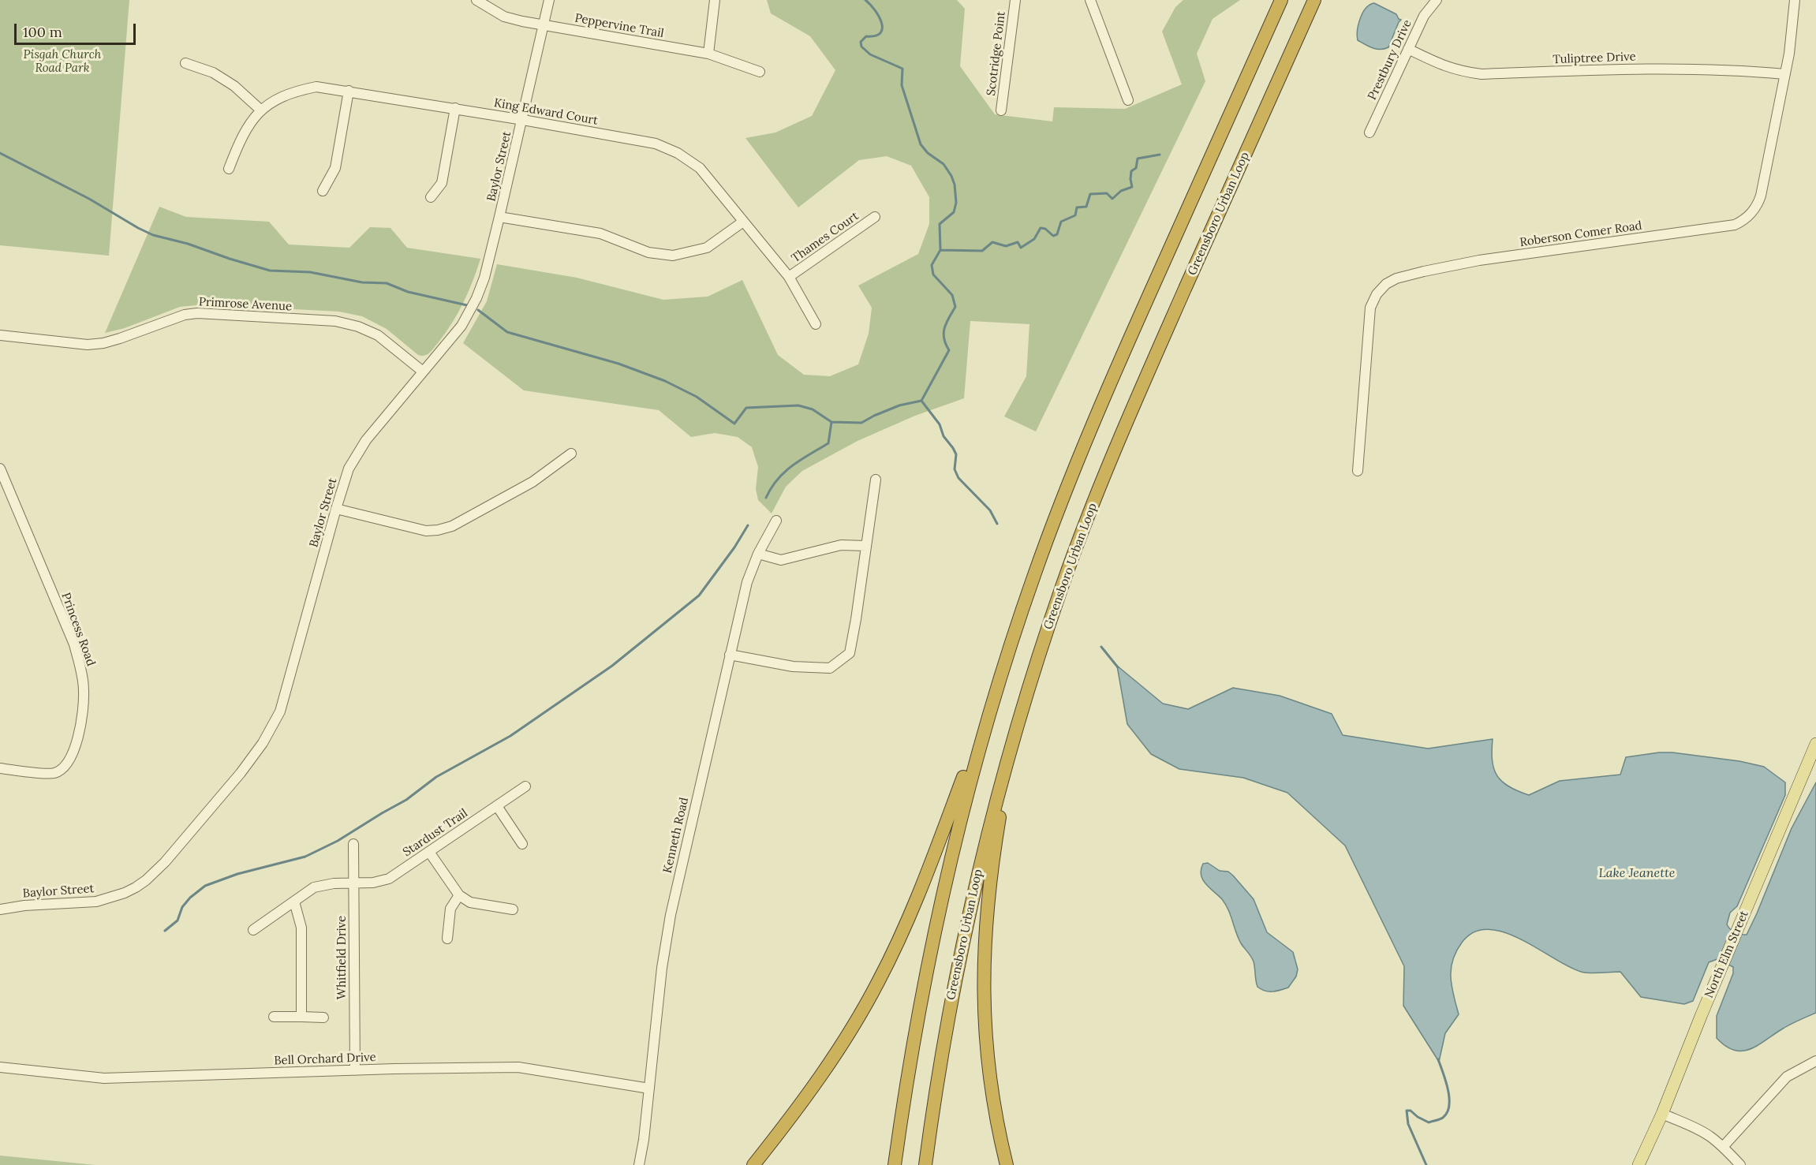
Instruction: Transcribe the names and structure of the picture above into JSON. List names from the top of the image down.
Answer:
{
  "streets": {
    "highway": ["Greensboro Urban Loop"],
    "main road": ["North Elm Street"],
    "street": [
      "Peppervine Trail",
      "Scotridge Point",
      "Tuliptree Drive",
      "Prestbury Drive",
      "King Edward Court",
      "Baylor Street",
      "Roberson Comer Road",
      "Thames Court",
      "Primrose Avenue",
      "Princess Road",
      "Stardust Trail",
      "Kenneth Road",
      "Whitfield Drive",
      "Bell Orchard Drive"
    ]
  },
  "crossings": [
    ["Peppervine Trail", "Baylor Street"],
    ["Tuliptree Drive", "Prestbury Drive"],
    ["Tuliptree Drive", "Roberson Comer Road"],
    ["King Edward Court", "Baylor Street"],
    ["King Edward Court", "Thames Court"],
    ["Baylor Street", "Primrose Avenue"],
    ["Stardust Trail", "Whitfield Drive"],
    ["Kenneth Road", "Bell Orchard Drive"],
    ["Whitfield Drive", "Bell Orchard Drive"]
  ],
  "water": ["Lake Jeanette"],
  "parks": ["Pisgah Church Road Park"],
  "scale_bar": "100 m"
}
